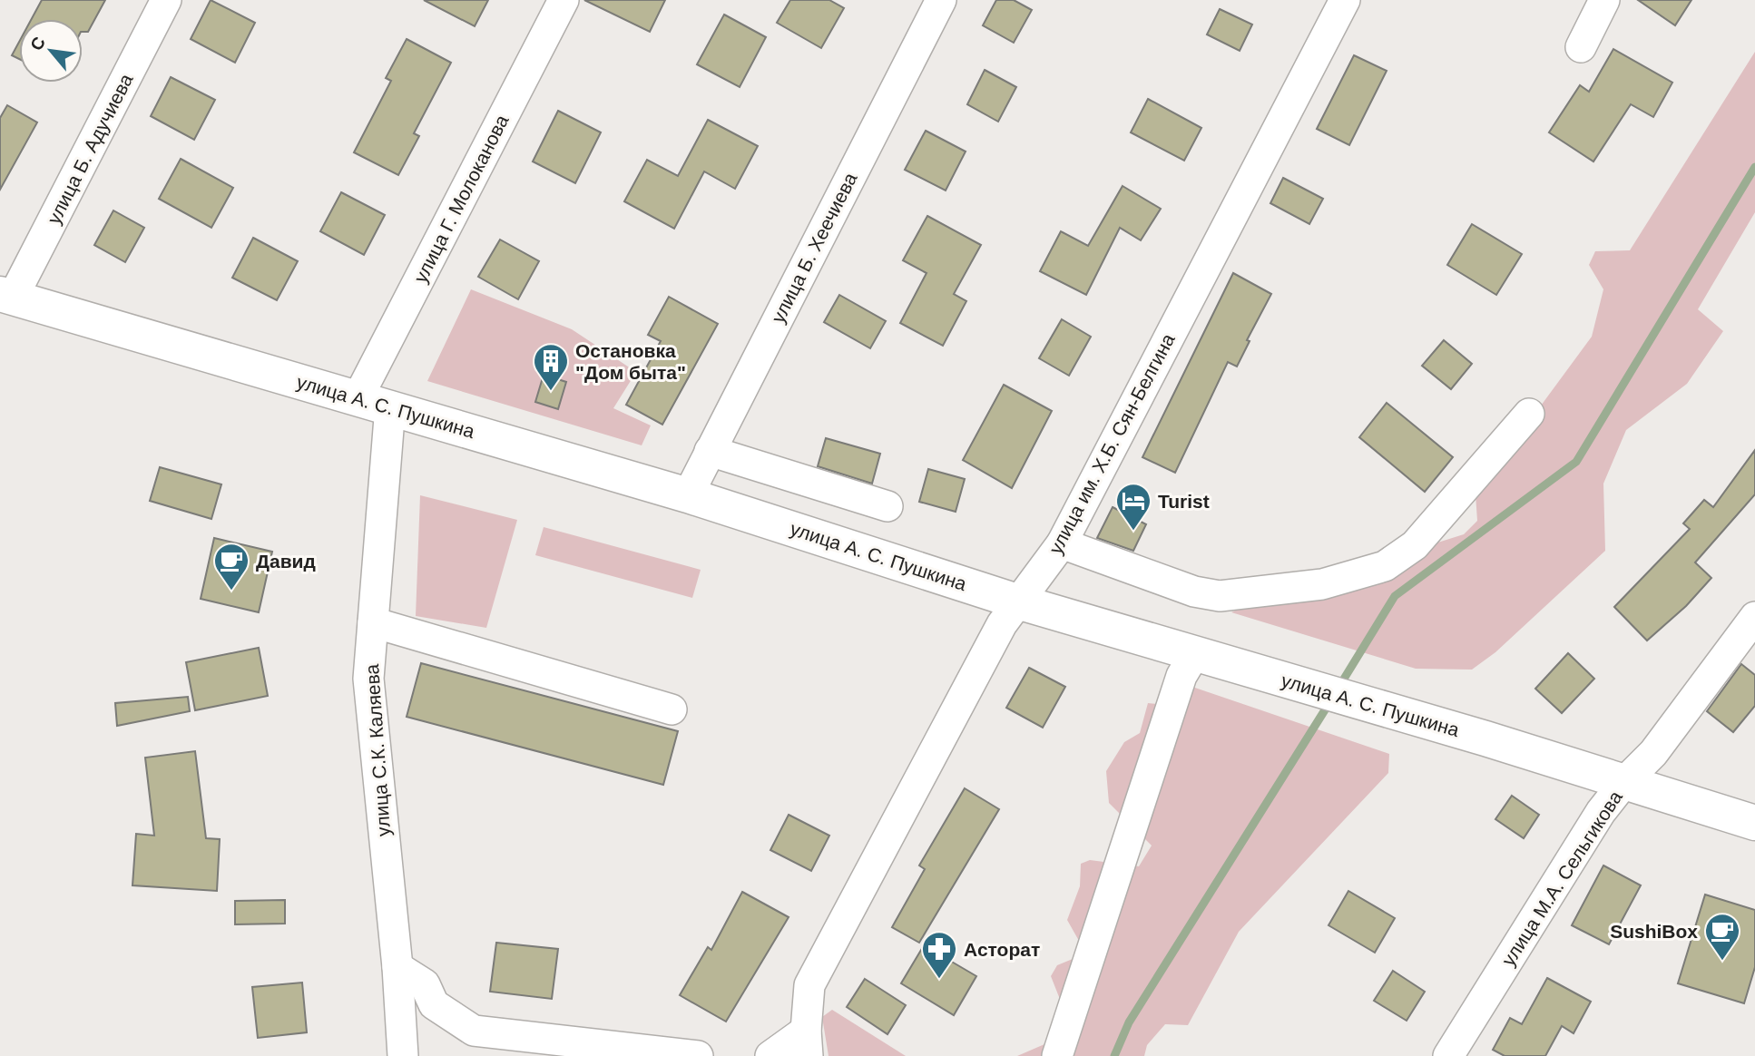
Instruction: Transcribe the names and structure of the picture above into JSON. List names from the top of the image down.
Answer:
{
  "streets": {
    "main road": ["улица А. С. Пушкина"],
    "street": [
      "улица Б. Адучиева",
      "улица Г. Молоканова",
      "улица Б. Хеечиева",
      "улица им. Х.Б. Сян-Белгина",
      "улица С.К. Каляева",
      "улица М.А. Сельгикова"
    ]
  },
  "crossings": [
    ["улица Б. Адучиева", "улица А. С. Пушкина"],
    ["улица Г. Молоканова", "улица А. С. Пушкина"],
    ["улица Г. Молоканова", "улица С.К. Каляева"],
    ["улица Б. Хеечиева", "улица А. С. Пушкина"],
    ["улица А. С. Пушкина", "улица им. Х.Б. Сян-Белгина"],
    ["улица А. С. Пушкина", "улица С.К. Каляева"],
    ["улица А. С. Пушкина", "улица М.А. Сельгикова"]
  ],
  "places": {
    "building": ["Остановка \"Дом быта\""],
    "hotel": ["Turist"],
    "cafe": ["Давид", "SushiBox"],
    "pharmacy": ["Асторат"]
  },
  "north": "top left"
}
